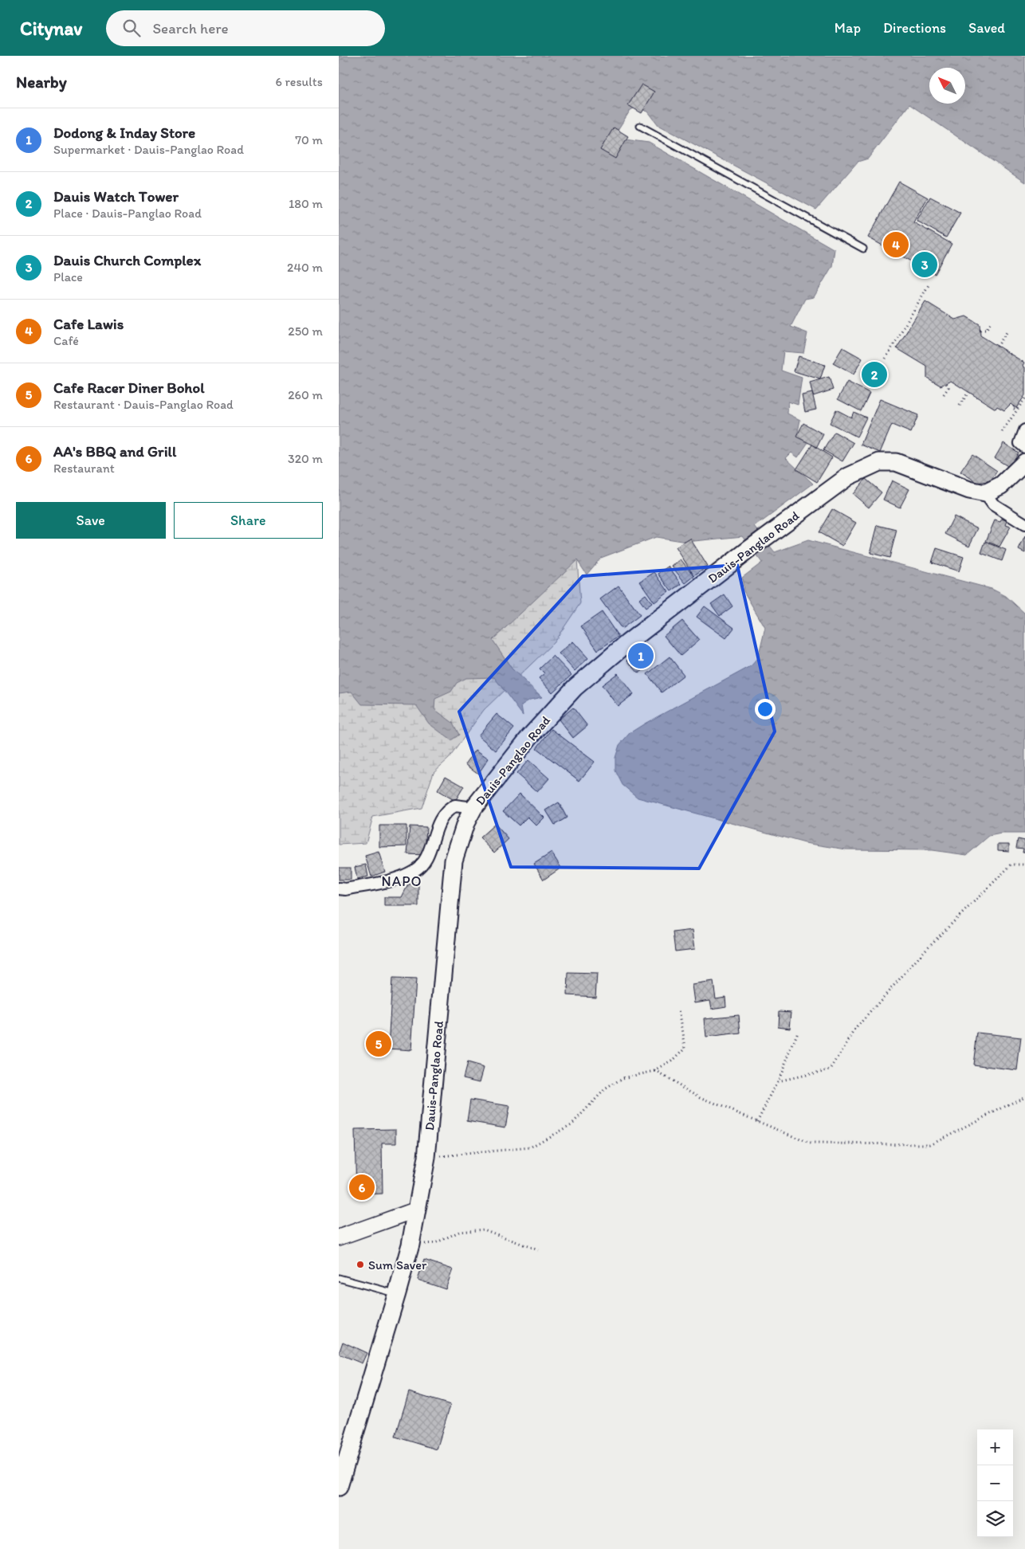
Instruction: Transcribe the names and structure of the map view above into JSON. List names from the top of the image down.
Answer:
{
  "streets": {
    "main road": ["Dauis-Panglao Road"]
  },
  "districts": ["NAPO"],
  "places": ["Sum Saver"],
  "north": "top left",
  "page": {
    "header": "Citynav",
    "search": "Search here",
    "nav": ["Map", "Directions", "Saved"],
    "heading": ["Nearby", "6 results"],
    "list": [
      {
        "mark": "1",
        "name": "Dodong & Inday Store",
        "note": "Supermarket · Dauis-Panglao Road",
        "value": "70 m"
      },
      {
        "mark": "2",
        "name": "Dauis Watch Tower",
        "note": "Place · Dauis-Panglao Road",
        "value": "180 m"
      },
      {
        "mark": "3",
        "name": "Dauis Church Complex",
        "note": "Place",
        "value": "240 m"
      },
      {
        "mark": "4",
        "name": "Cafe Lawis",
        "note": "Café",
        "value": "250 m"
      },
      {
        "mark": "5",
        "name": "Cafe Racer Diner Bohol",
        "note": "Restaurant · Dauis-Panglao Road",
        "value": "260 m"
      },
      {
        "mark": "6",
        "name": "AA's BBQ and Grill",
        "note": "Restaurant",
        "value": "320 m"
      }
    ],
    "pins": [
      "4",
      "3",
      "2",
      "1",
      "5",
      "6"
    ],
    "buttons": ["Save", "Share"],
    "map_buttons": ["+", "−"]
  }
}
